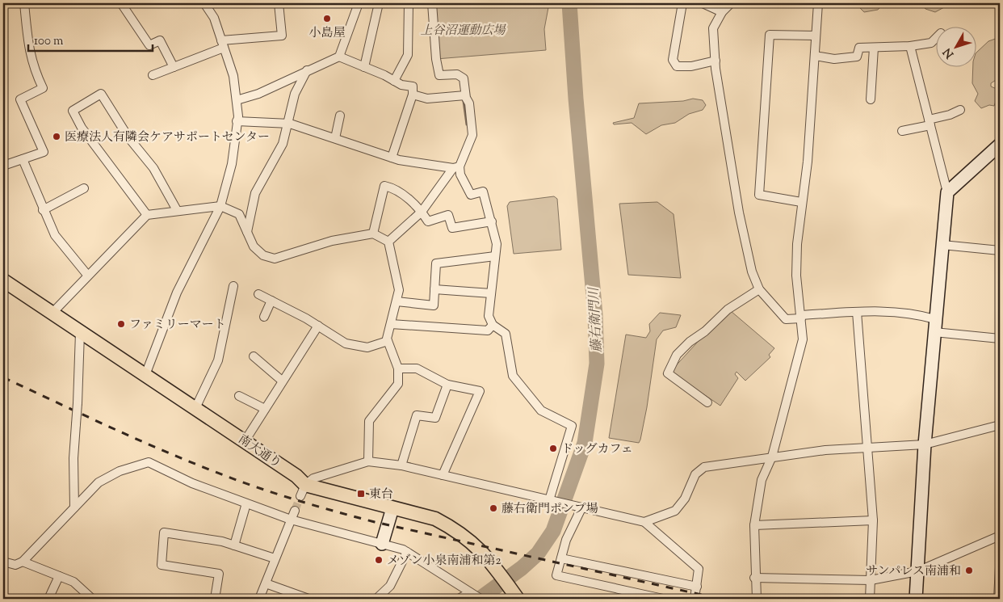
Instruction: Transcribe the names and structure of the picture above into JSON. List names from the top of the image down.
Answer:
{
  "streets": {
    "main road": ["南大通り"]
  },
  "water": ["藤右衛門川"],
  "parks": ["上谷沼運動広場"],
  "places": {
    "other": [
      "小島屋",
      "医療法人有隣会ケアサポートセンター",
      "ファミリーマート",
      "ドッグカフェ",
      "藤右衛門ポンプ場",
      "メゾン小泉南浦和第2",
      "サンパレス南浦和"
    ],
    "transit": ["東台"]
  },
  "scale_bar": "100 m",
  "north": "bottom left"
}
